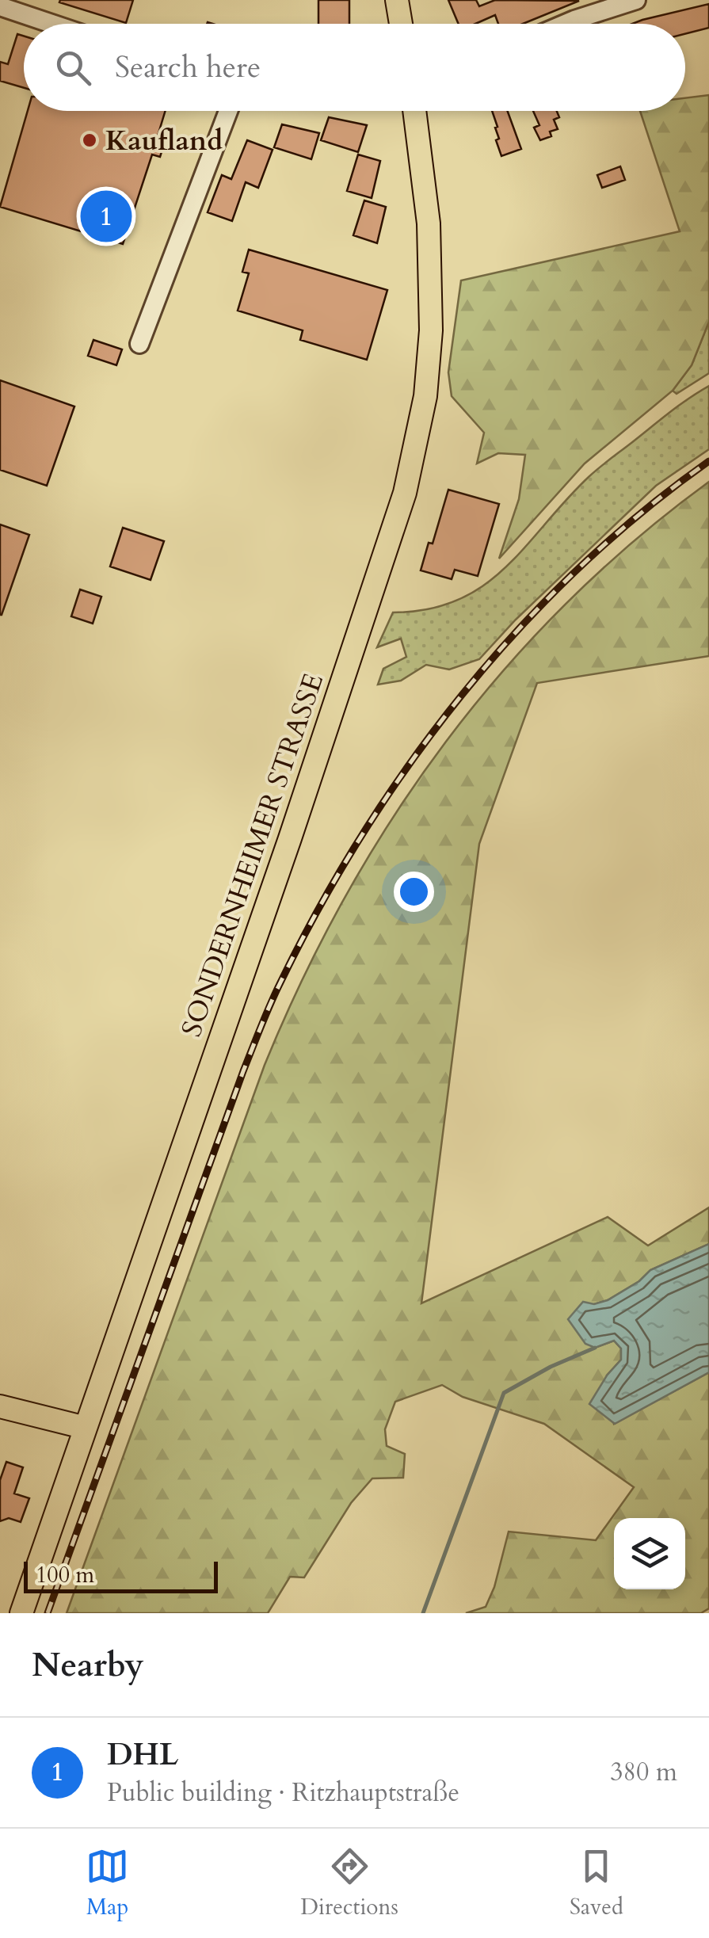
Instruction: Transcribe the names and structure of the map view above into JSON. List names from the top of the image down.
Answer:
{
  "streets": {
    "main road": ["SONDERNHEIMER STRASSE"]
  },
  "places": ["Kaufland"],
  "scale_bar": "100 m",
  "page": {
    "search": "Search here",
    "pins": "1",
    "scale": "100 m",
    "heading": "Nearby",
    "list": [
      {
        "mark": "1",
        "name": "DHL",
        "note": "Public building · Ritzhauptstraße",
        "value": "380 m"
      }
    ],
    "nav": ["Map", "Directions", "Saved"]
  }
}
